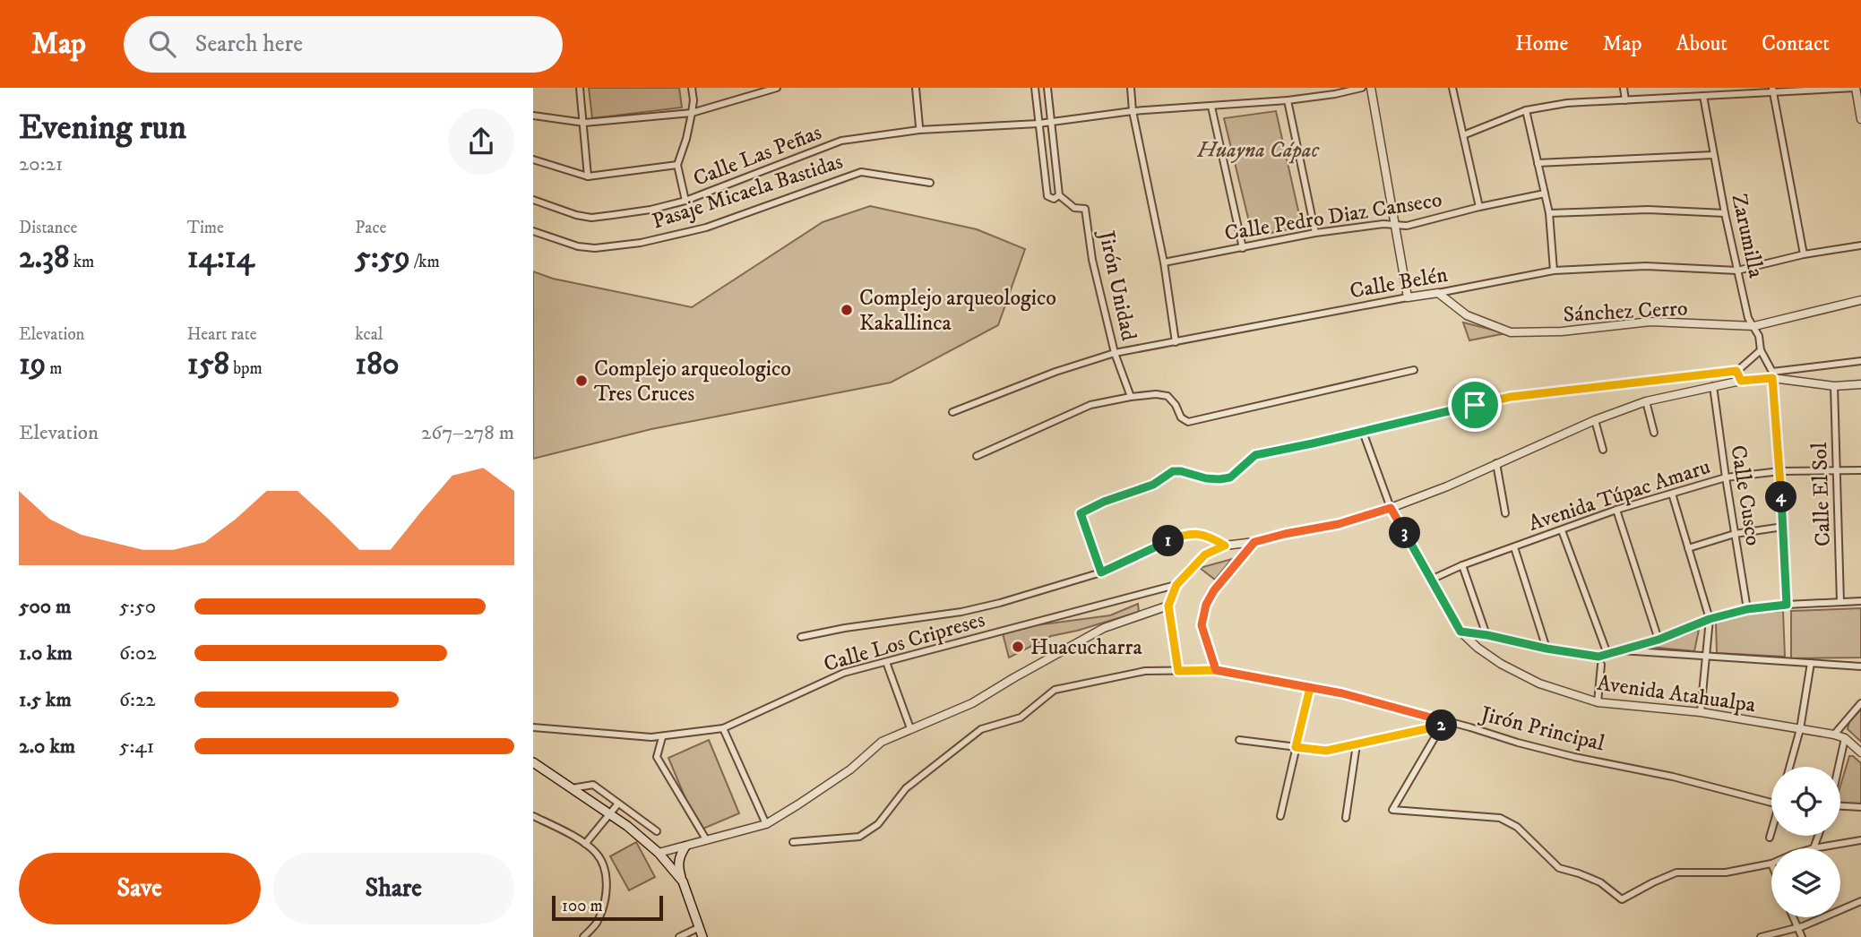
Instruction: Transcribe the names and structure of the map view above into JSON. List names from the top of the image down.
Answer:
{
  "streets": {
    "street": [
      "Calle Las Peñas",
      "Pasaje Micaela Bastidas",
      "Calle Pedro Diaz Canseco",
      "Zarumilla",
      "Calle Belén",
      "Jirón Unidad",
      "Sánchez Cerro",
      "Avenida Túpac Amaru",
      "Calle El Sol",
      "Calle Cusco",
      "Calle Los Cripreses",
      "Avenida Atahualpa",
      "Jirón Principal"
    ]
  },
  "crossings": [
    ["Zarumilla", "Calle Belén"],
    ["Zarumilla", "Sánchez Cerro"],
    ["Calle Belén", "Jirón Unidad"],
    ["Calle Belén", "Sánchez Cerro"],
    ["Avenida Túpac Amaru", "Calle El Sol"],
    ["Avenida Túpac Amaru", "Calle Cusco"],
    ["Avenida Túpac Amaru", "Avenida Atahualpa"],
    ["Calle El Sol", "Avenida Atahualpa"],
    ["Calle Cusco", "Avenida Atahualpa"]
  ],
  "parks": ["Huayna Cápac"],
  "places": ["Complejo arqueologico Kakallinca", "Complejo arqueologico Tres Cruces", "Huacucharra"],
  "scale_bar": "100 m",
  "page": {
    "header": "Map",
    "search": "Search here",
    "nav": [
      "Home",
      "Map",
      "About",
      "Contact"
    ],
    "heading": ["Evening run", "20:21"],
    "stats": [
      ["Distance", "2.38 km"],
      ["Time", "14:14"],
      ["Pace", "5:59 /km"],
      ["Elevation", "19 m"],
      ["Heart rate", "158 bpm"],
      ["kcal", "180"]
    ],
    "chart": ["Elevation", "267–278 m"],
    "pins": [
      "4",
      "3",
      "1",
      "2"
    ],
    "list": [
      {
        "name": "500 m",
        "note": "5:50"
      },
      {
        "name": "1.0 km",
        "note": "6:02"
      },
      {
        "name": "1.5 km",
        "note": "6:22"
      },
      {
        "name": "2.0 km",
        "note": "5:41"
      }
    ],
    "buttons": ["Save", "Share"],
    "scale": "100 m"
  }
}
